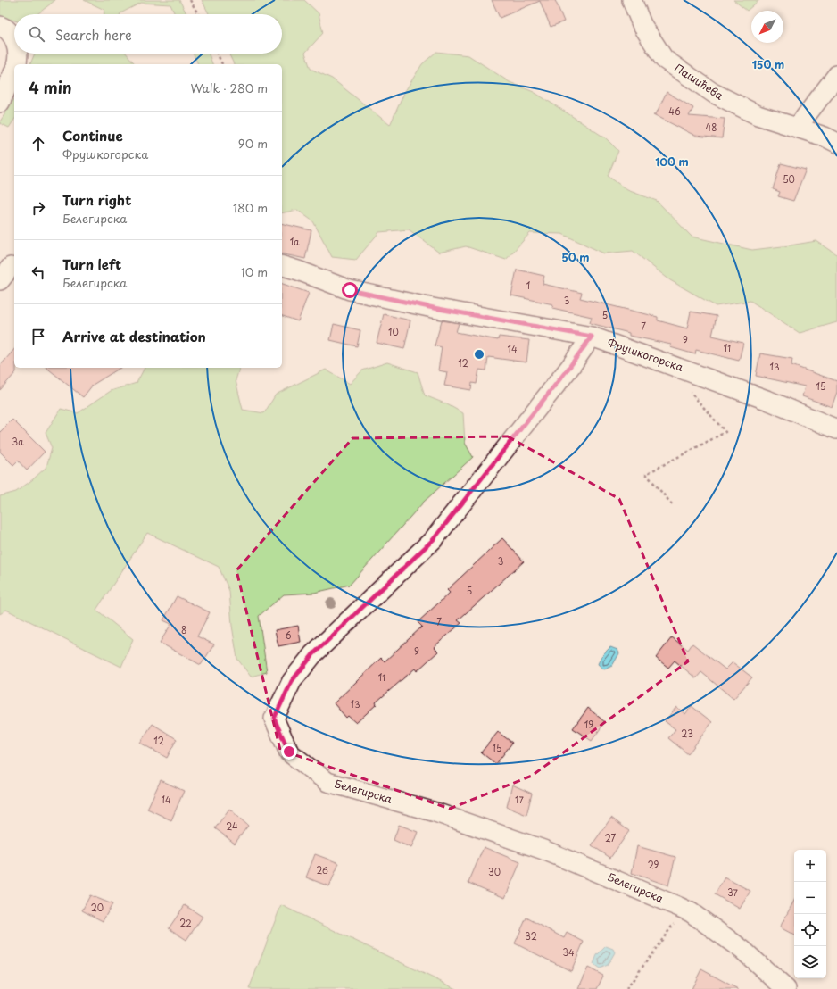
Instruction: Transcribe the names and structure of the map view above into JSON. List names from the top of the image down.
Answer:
{
  "streets": {
    "street": ["Пашићева", "Фрушкогорска", "Белегирска"]
  },
  "crossings": [
    ["Фрушкогорска", "Белегирска"]
  ],
  "house_numbers": [
    "46",
    "48",
    "50",
    "1a",
    "1",
    "3",
    "5",
    "7",
    "10",
    "9",
    "11",
    "14",
    "12",
    "13",
    "15",
    "3a",
    "3",
    "5",
    "7",
    "8",
    "6",
    "9",
    "11",
    "13",
    "19",
    "23",
    "12",
    "15",
    "14",
    "17",
    "24",
    "27",
    "29",
    "26",
    "30",
    "37",
    "20",
    "22",
    "32",
    "34"
  ],
  "north": "bottom left",
  "page": {
    "search": "Search here",
    "heading": ["4 min", "Walk · 280 m"],
    "list": [
      ["Continue", "Фрушкогорска", "90 m"],
      ["Turn right", "Белегирска", "180 m"],
      ["Turn left", "Белегирска", "10 m"],
      "Arrive at destination"
    ],
    "map_buttons": ["+", "−"]
  },
  "rings": ["150 m", "100 m", "50 m"]
}
